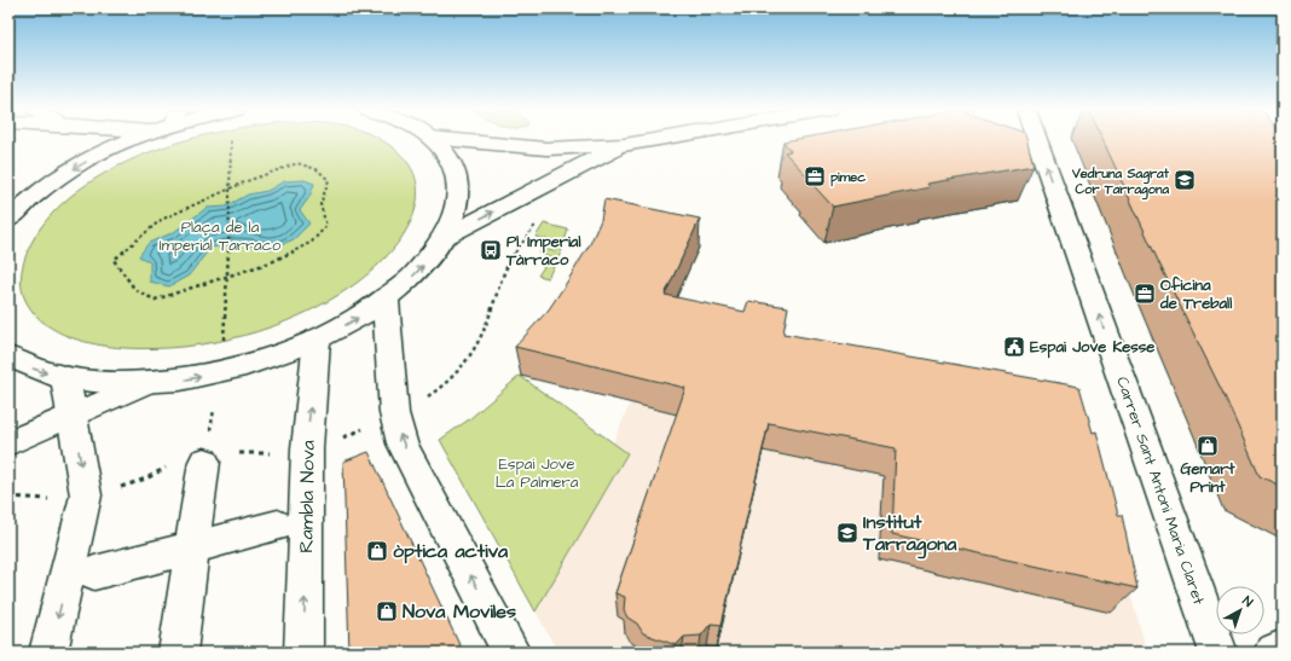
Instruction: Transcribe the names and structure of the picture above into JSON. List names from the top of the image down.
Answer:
{
  "streets": {
    "street": ["Carrer Sant Antoni Maria Claret", "Rambla Nova"]
  },
  "one_way": ["Carrer Sant Antoni Maria Claret"],
  "parks": ["Plaça de la Imperial Tarraco", "Espai Jove La Palmera"],
  "places": {
    "office": ["pimec", "Oficina de Treball"],
    "school or university": ["Vedruna Sagrat Cor Tarragona", "Institut Tarragona"],
    "bus stop": ["Pl. Imperial Tàrraco"],
    "public building": ["Espai Jove Kesse"],
    "shop": ["Gemart Print", "òptica activa", "Nova Moviles"]
  },
  "north": "top right"
}
